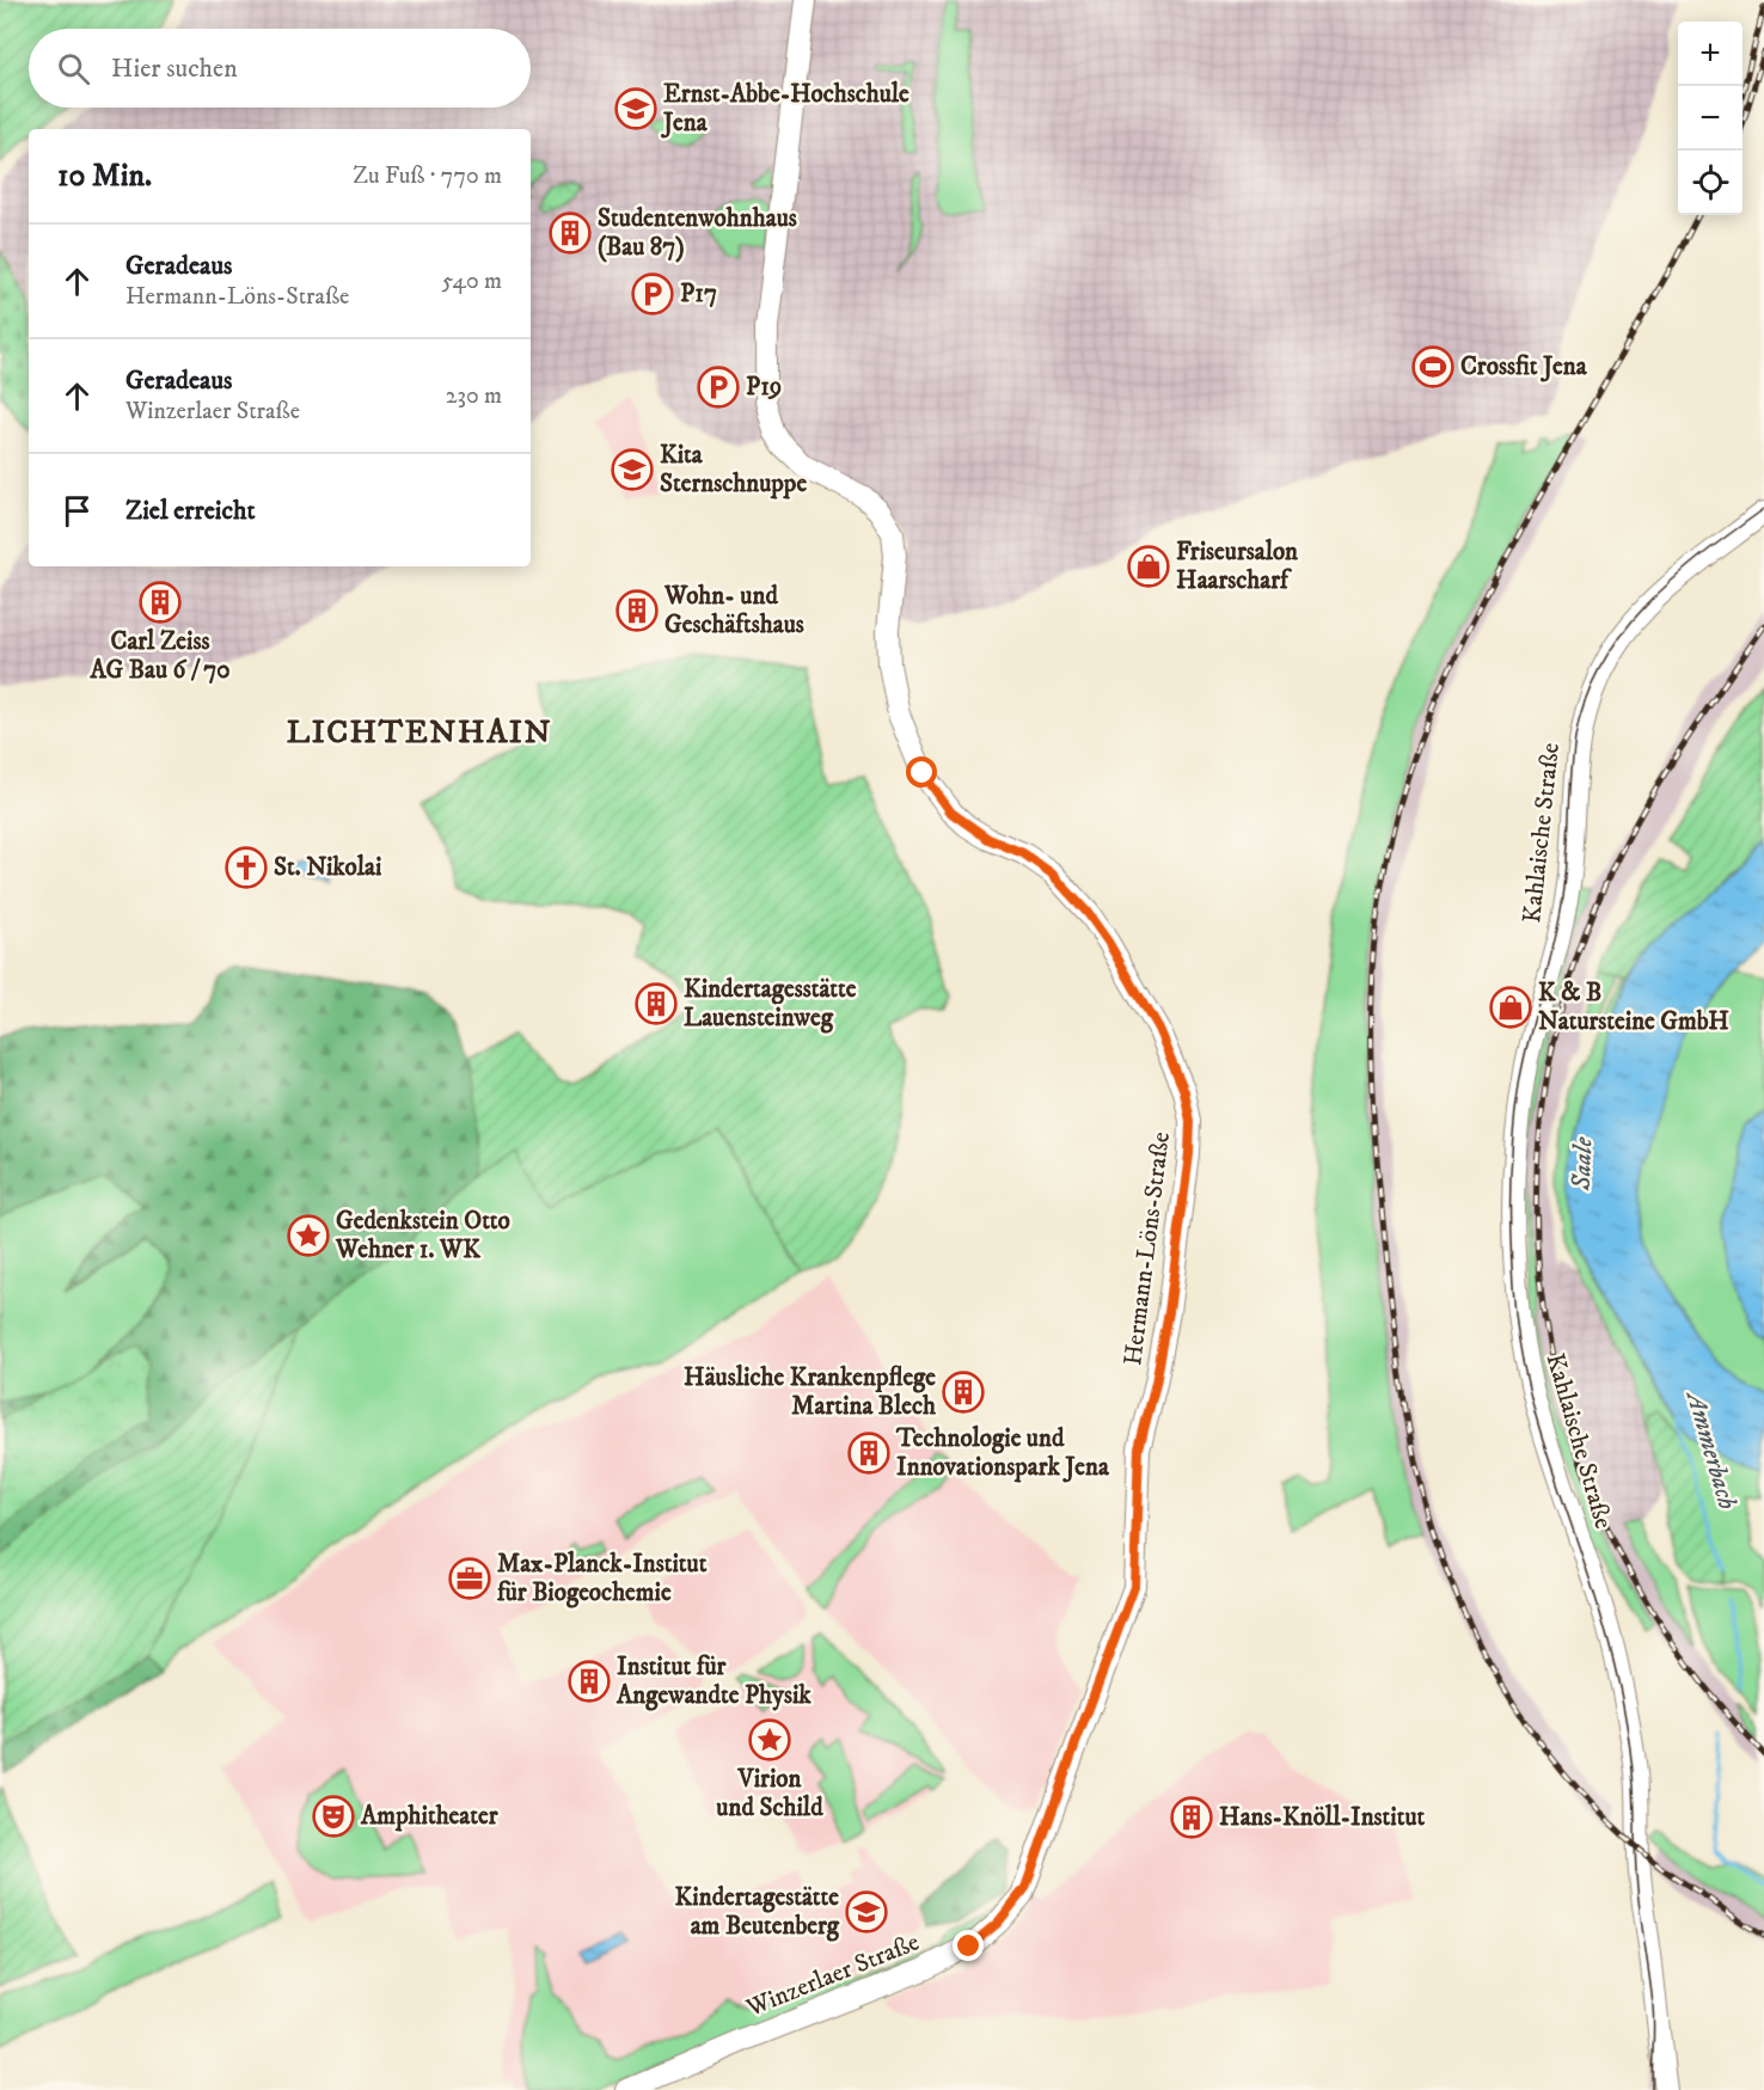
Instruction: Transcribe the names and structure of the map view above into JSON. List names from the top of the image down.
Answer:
{
  "streets": {
    "main road": ["Kahlaische Straße", "Hermann-Löns-Straße", "Winzerlaer Straße"]
  },
  "crossings": [
    ["Hermann-Löns-Straße", "Winzerlaer Straße"]
  ],
  "districts": ["LICHTENHAIN"],
  "water": ["Saale", "Ammerbach"],
  "places": {
    "school or university": ["Ernst-Abbe-Hochschule Jena", "Kita Sternschnuppe", "Kindertagestätte am Beutenberg"],
    "building": [
      "Studentenwohnhaus (Bau 87)",
      "Carl Zeiss AG Bau 6 / 70",
      "Wohn- und Geschäftshaus",
      "Kindertagesstätte Lauensteinweg",
      "Häusliche Krankenpflege Martina Blech",
      "Technologie und Innovationspark Jena",
      "Institut für Angewandte Physik",
      "Hans-Knöll-Institut"
    ],
    "parking": ["P17", "P19"],
    "sports": ["Crossfit Jena"],
    "shop": ["Friseursalon Haarscharf", "K & B Natursteine GmbH"],
    "church": ["St. Nikolai"],
    "place": ["Gedenkstein Otto Wehner 1. WK", "Virion und Schild"],
    "office": ["Max-Planck-Institut für Biogeochemie"],
    "theatre": ["Amphitheater"]
  },
  "page": {
    "map_buttons": ["+", "−"],
    "search": "Hier suchen",
    "heading": ["10 Min.", "Zu Fuß · 770 m"],
    "list": [
      ["Geradeaus", "Hermann-Löns-Straße", "540 m"],
      ["Geradeaus", "Winzerlaer Straße", "230 m"],
      "Ziel erreicht"
    ]
  }
}
